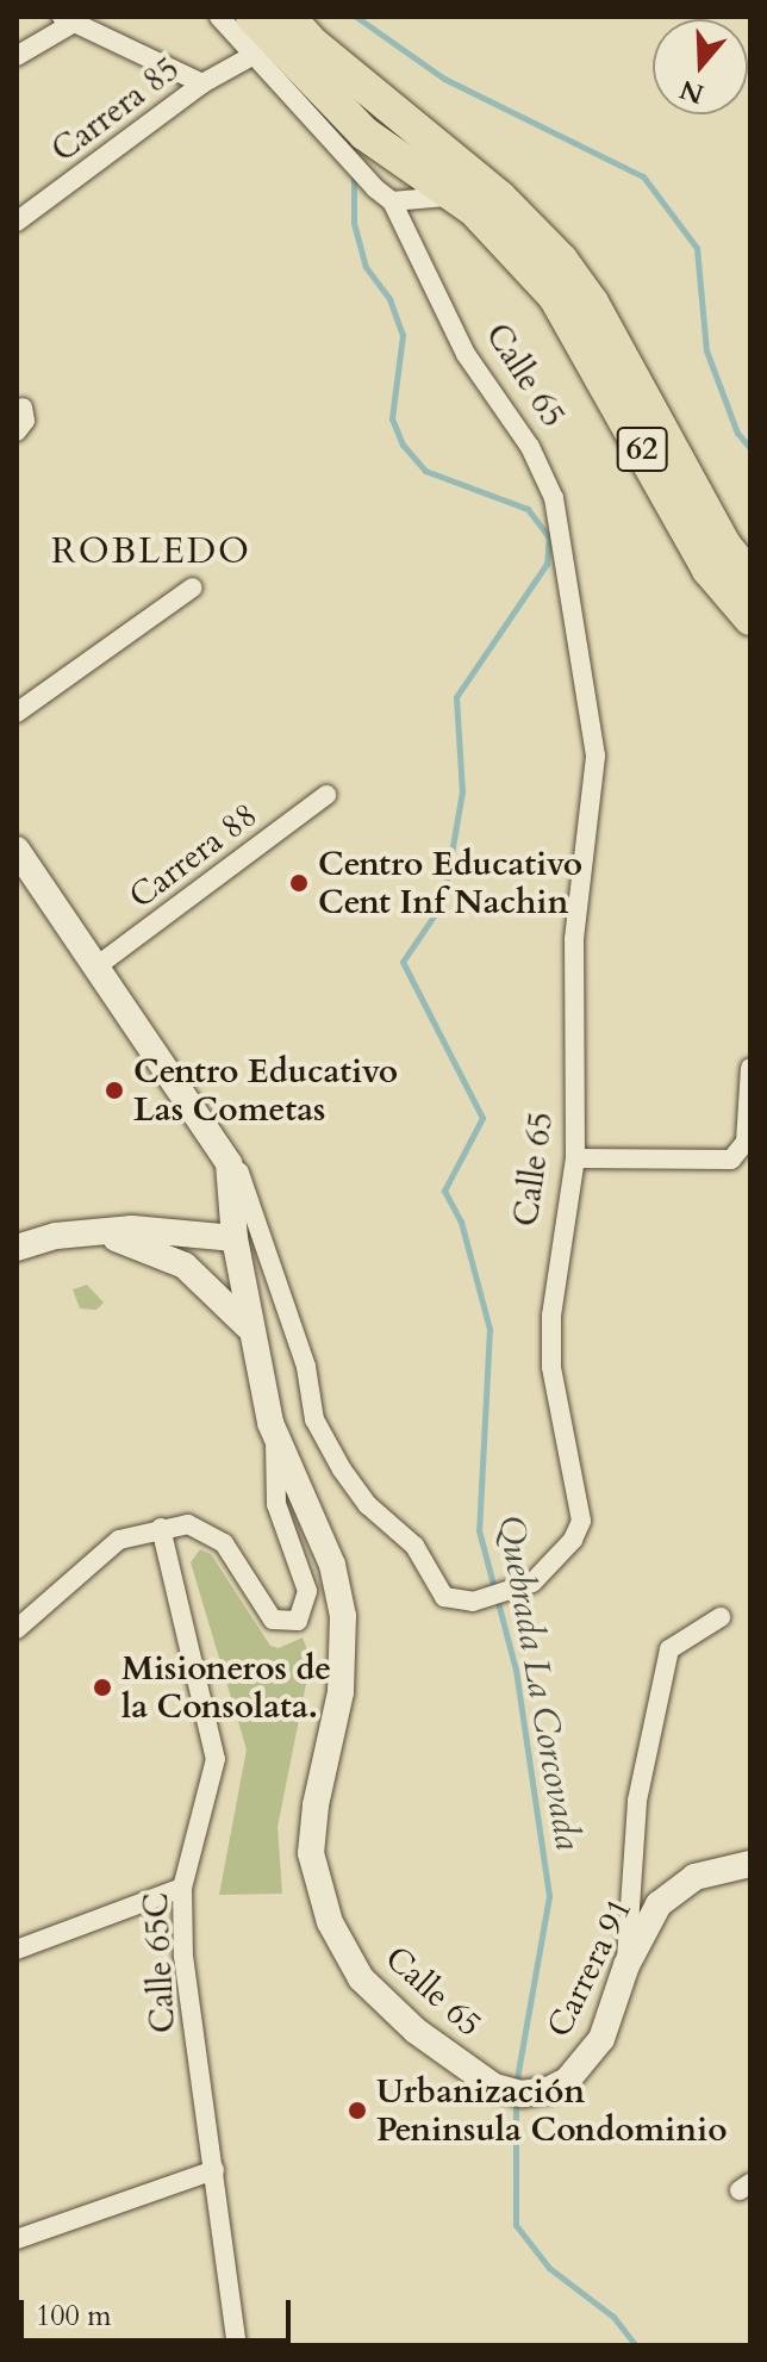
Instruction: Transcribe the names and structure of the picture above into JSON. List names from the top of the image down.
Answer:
{
  "streets": {
    "highway": ["62"],
    "main road": ["Calle 65", "Carrera 91"],
    "street": ["Carrera 85", "Carrera 88", "Calle 65C"]
  },
  "crossings": [
    ["Calle 65", "Carrera 88"],
    ["Calle 65", "Carrera 91"]
  ],
  "districts": ["ROBLEDO"],
  "water": ["Quebrada La Corcovada"],
  "places": [
    "Centro Educativo Cent Inf Nachin",
    "Centro Educativo Las Cometas",
    "Misioneros de la Consolata.",
    "Urbanización Peninsula Condominio"
  ],
  "scale_bar": "100 m",
  "north": "bottom"
}
